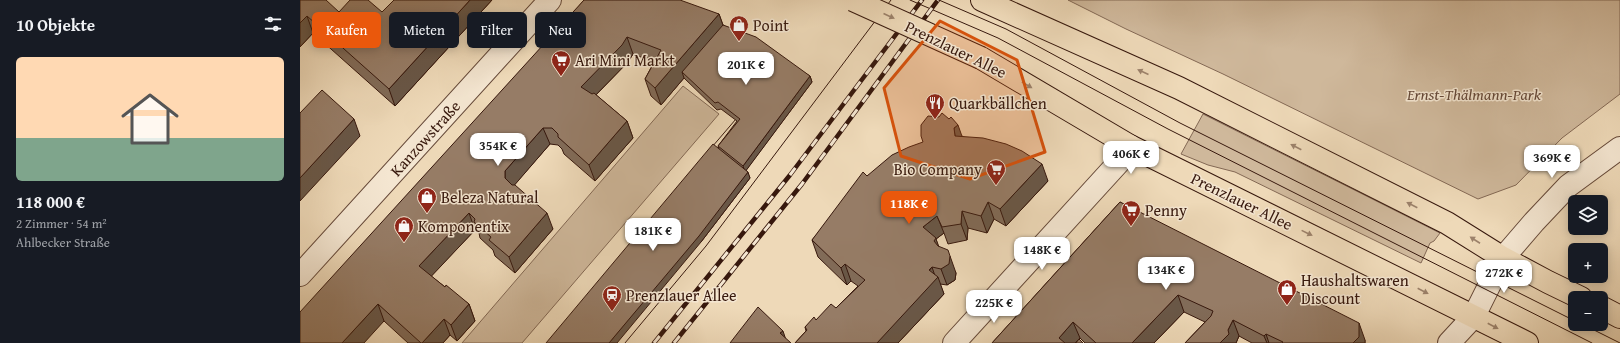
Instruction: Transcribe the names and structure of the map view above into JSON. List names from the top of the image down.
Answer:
{
  "streets": {
    "main road": ["Prenzlauer Allee"],
    "street": ["Kanzowstraße"]
  },
  "parks": ["Ernst-Thälmann-Park"],
  "places": {
    "shop": [
      "Point",
      "Beleza Natural",
      "Komponentix",
      "Haushaltswaren Discount"
    ],
    "supermarket": ["Ari Mini Markt", "Bio Company", "Penny"],
    "restaurant": ["Quarkbällchen"],
    "station": ["Prenzlauer Allee"]
  },
  "page": {
    "heading": "10 Objekte",
    "chip": [
      "Kaufen",
      "Mieten",
      "Filter",
      "Neu"
    ],
    "list": [
      {
        "name": "118 000 €",
        "note": "2 Zimmer · 54 m² · Ahlbecker Straße"
      }
    ],
    "price": [
      "201K €",
      "354K €",
      "406K €",
      "369K €",
      "118K €",
      "181K €",
      "148K €",
      "134K €",
      "272K €",
      "225K €"
    ],
    "map_buttons": ["+", "−"]
  }
}
